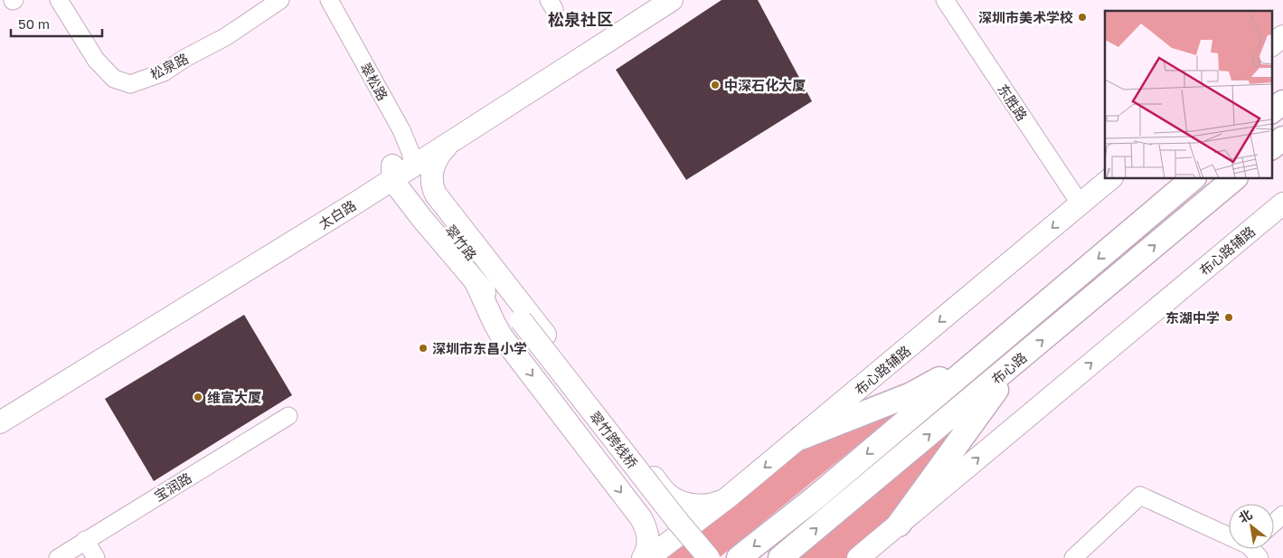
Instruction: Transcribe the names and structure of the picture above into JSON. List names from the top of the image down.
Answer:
{
  "streets": {
    "highway": ["布心路"],
    "main road": [
      "太白路",
      "翠竹路",
      "布心路辅路",
      "翠竹跨线桥"
    ],
    "street": [
      "松泉路",
      "翠松路",
      "东胜路",
      "宝润路"
    ]
  },
  "crossings": [
    ["翠松路", "太白路"],
    ["翠松路", "翠竹路"],
    ["东胜路", "布心路辅路"],
    ["太白路", "翠竹路"],
    ["翠竹路", "翠竹跨线桥"]
  ],
  "districts": ["松泉社区"],
  "places": [
    "深圳市美术学校",
    "中深石化大厦",
    "东湖中学",
    "深圳市东昌小学",
    "维富大厦"
  ],
  "scale_bar": "50 m",
  "north": "top left"
}
